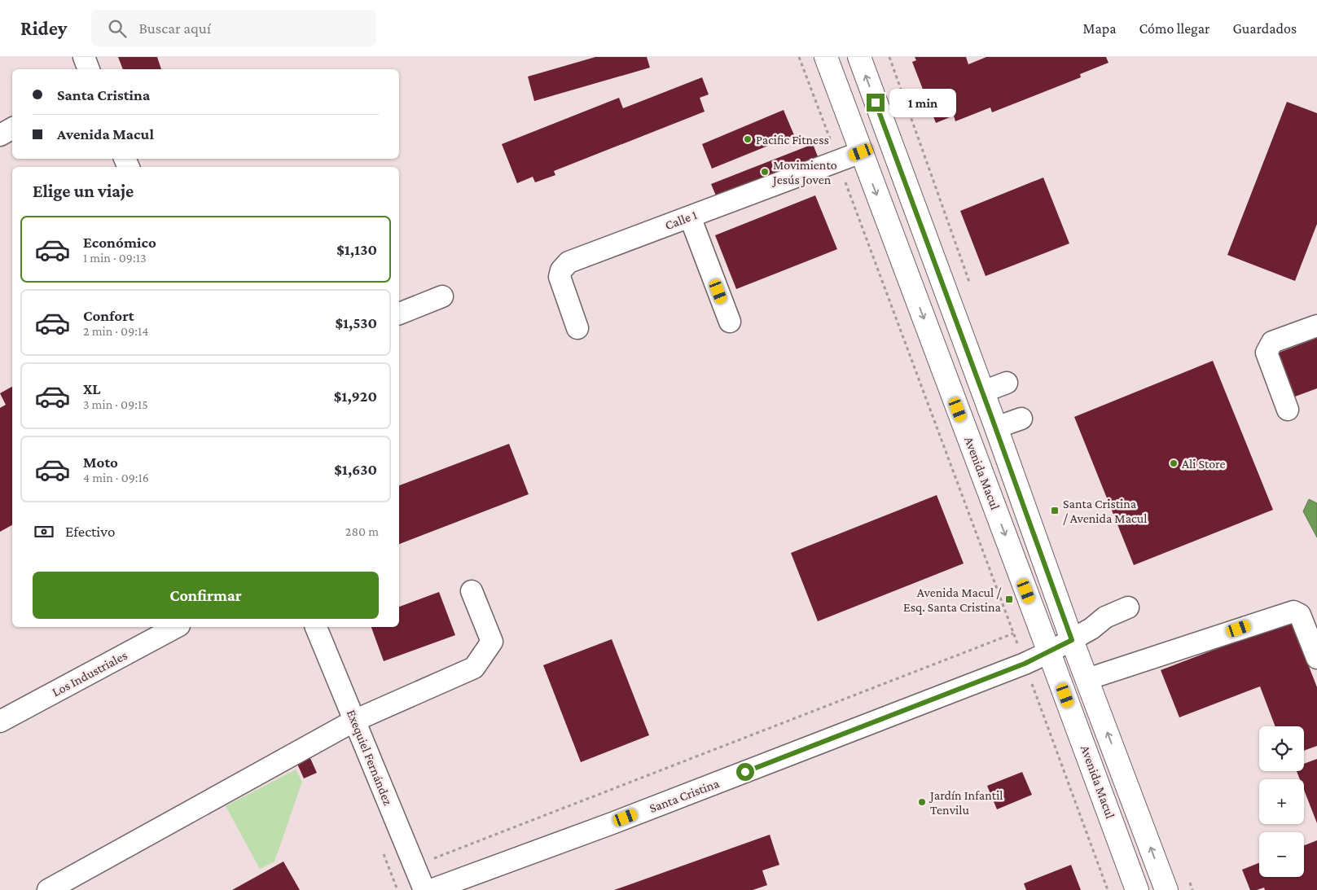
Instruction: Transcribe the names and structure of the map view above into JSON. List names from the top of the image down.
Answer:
{
  "streets": {
    "main road": ["Avenida Macul"],
    "street": [
      "Calle 1",
      "Los Industriales",
      "Exequiel Fernández",
      "Santa Cristina"
    ]
  },
  "crossings": [
    ["Calle 1", "Avenida Macul"],
    ["Avenida Macul", "Santa Cristina"]
  ],
  "places": {
    "other": [
      "Pacific Fitness",
      "Movimiento Jesús Joven",
      "Ali Store",
      "Jardín Infantil Tenvilu"
    ],
    "transit": ["Santa Cristina / Avenida Macul", "Avenida Macul / Esq. Santa Cristina"]
  },
  "page": {
    "header": "Ridey",
    "search": "Buscar aquí",
    "nav": ["Mapa", "Cómo llegar", "Guardados"],
    "banner": ["Santa Cristina", "Avenida Macul"],
    "bubble": "1 min",
    "heading": "Elige un viaje",
    "list": [
      {
        "name": "Económico",
        "note": "1 min · 09:13",
        "value": "$1,130"
      },
      {
        "name": "Confort",
        "note": "2 min · 09:14",
        "value": "$1,530"
      },
      {
        "name": "XL",
        "note": "3 min · 09:15",
        "value": "$1,920"
      },
      {
        "name": "Moto",
        "note": "4 min · 09:16",
        "value": "$1,630"
      }
    ],
    "pay": ["Efectivo", "280 m"],
    "buttons": "Confirmar",
    "map_buttons": ["+", "−"]
  }
}
